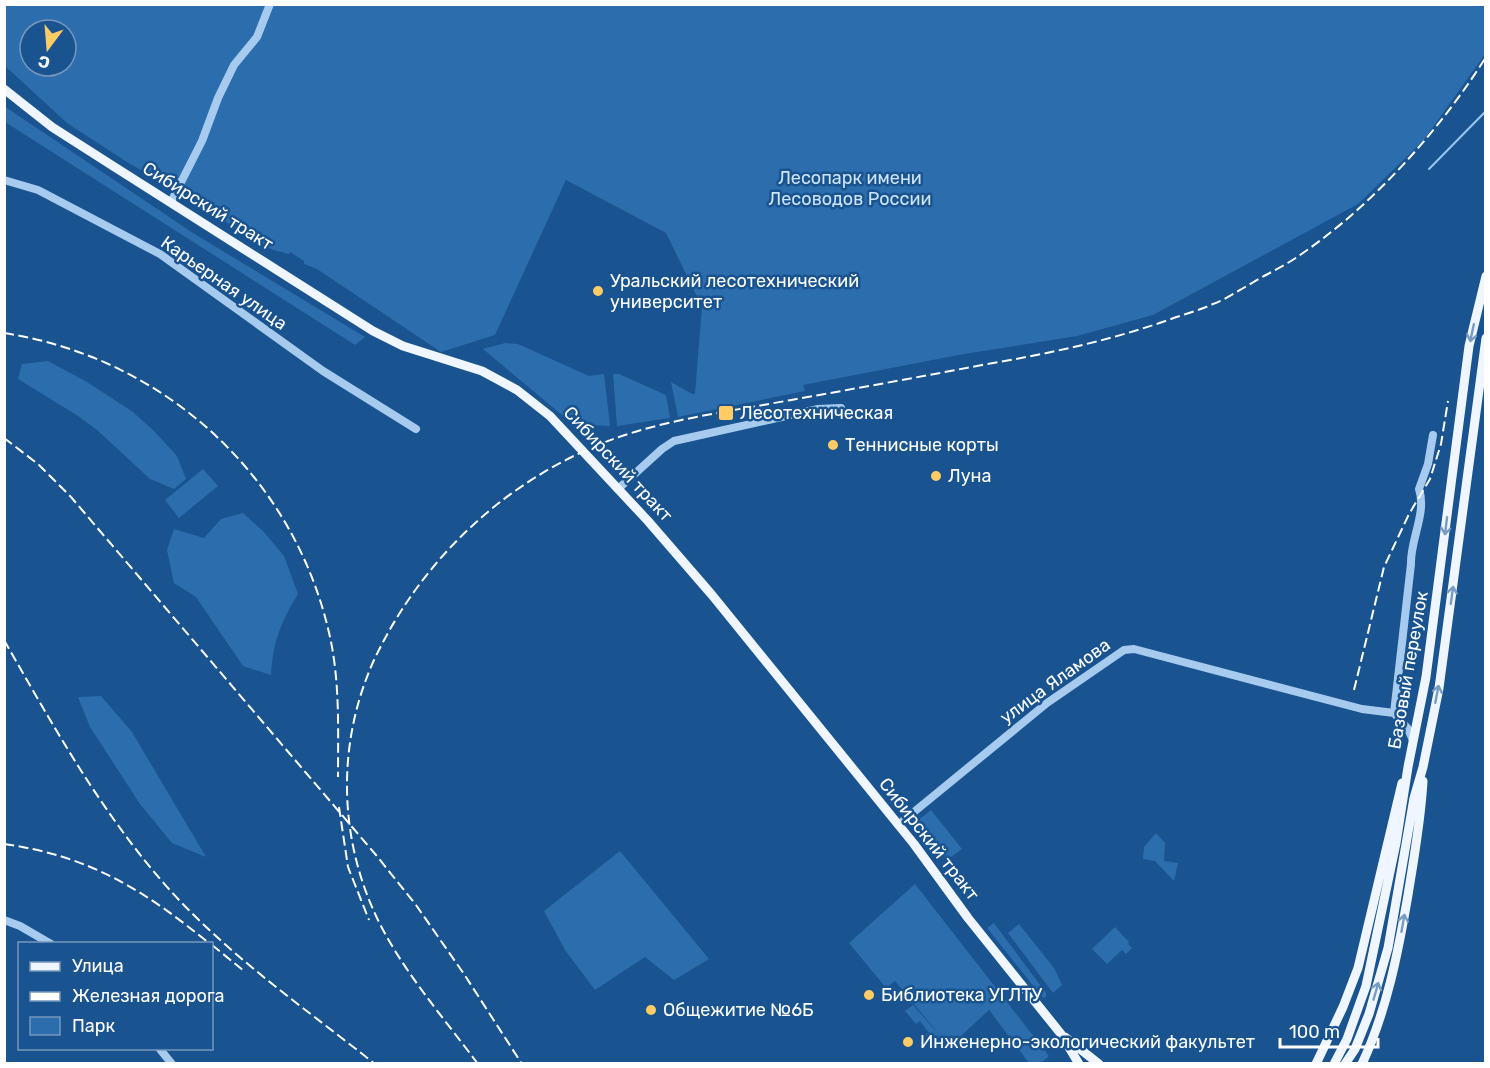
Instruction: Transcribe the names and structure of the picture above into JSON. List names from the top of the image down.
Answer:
{
  "streets": {
    "main road": ["Сибирский тракт", "Базовый переулок"],
    "street": ["Карьерная улица", "улица Яламова"]
  },
  "crossings": [
    ["Сибирский тракт", "улица Яламова"]
  ],
  "parks": ["Лесопарк имени Лесоводов России"],
  "places": {
    "other": [
      "Уральский лесотехнический университет",
      "Теннисные корты",
      "Луна",
      "Библиотека УГЛТУ",
      "Общежитие №6Б",
      "Инженерно-экологический факультет"
    ],
    "transit": ["Лесотехническая"]
  },
  "legend": ["Улица", "Железная дорога", "Парк"],
  "scale_bar": "100 m",
  "north": "bottom"
}
